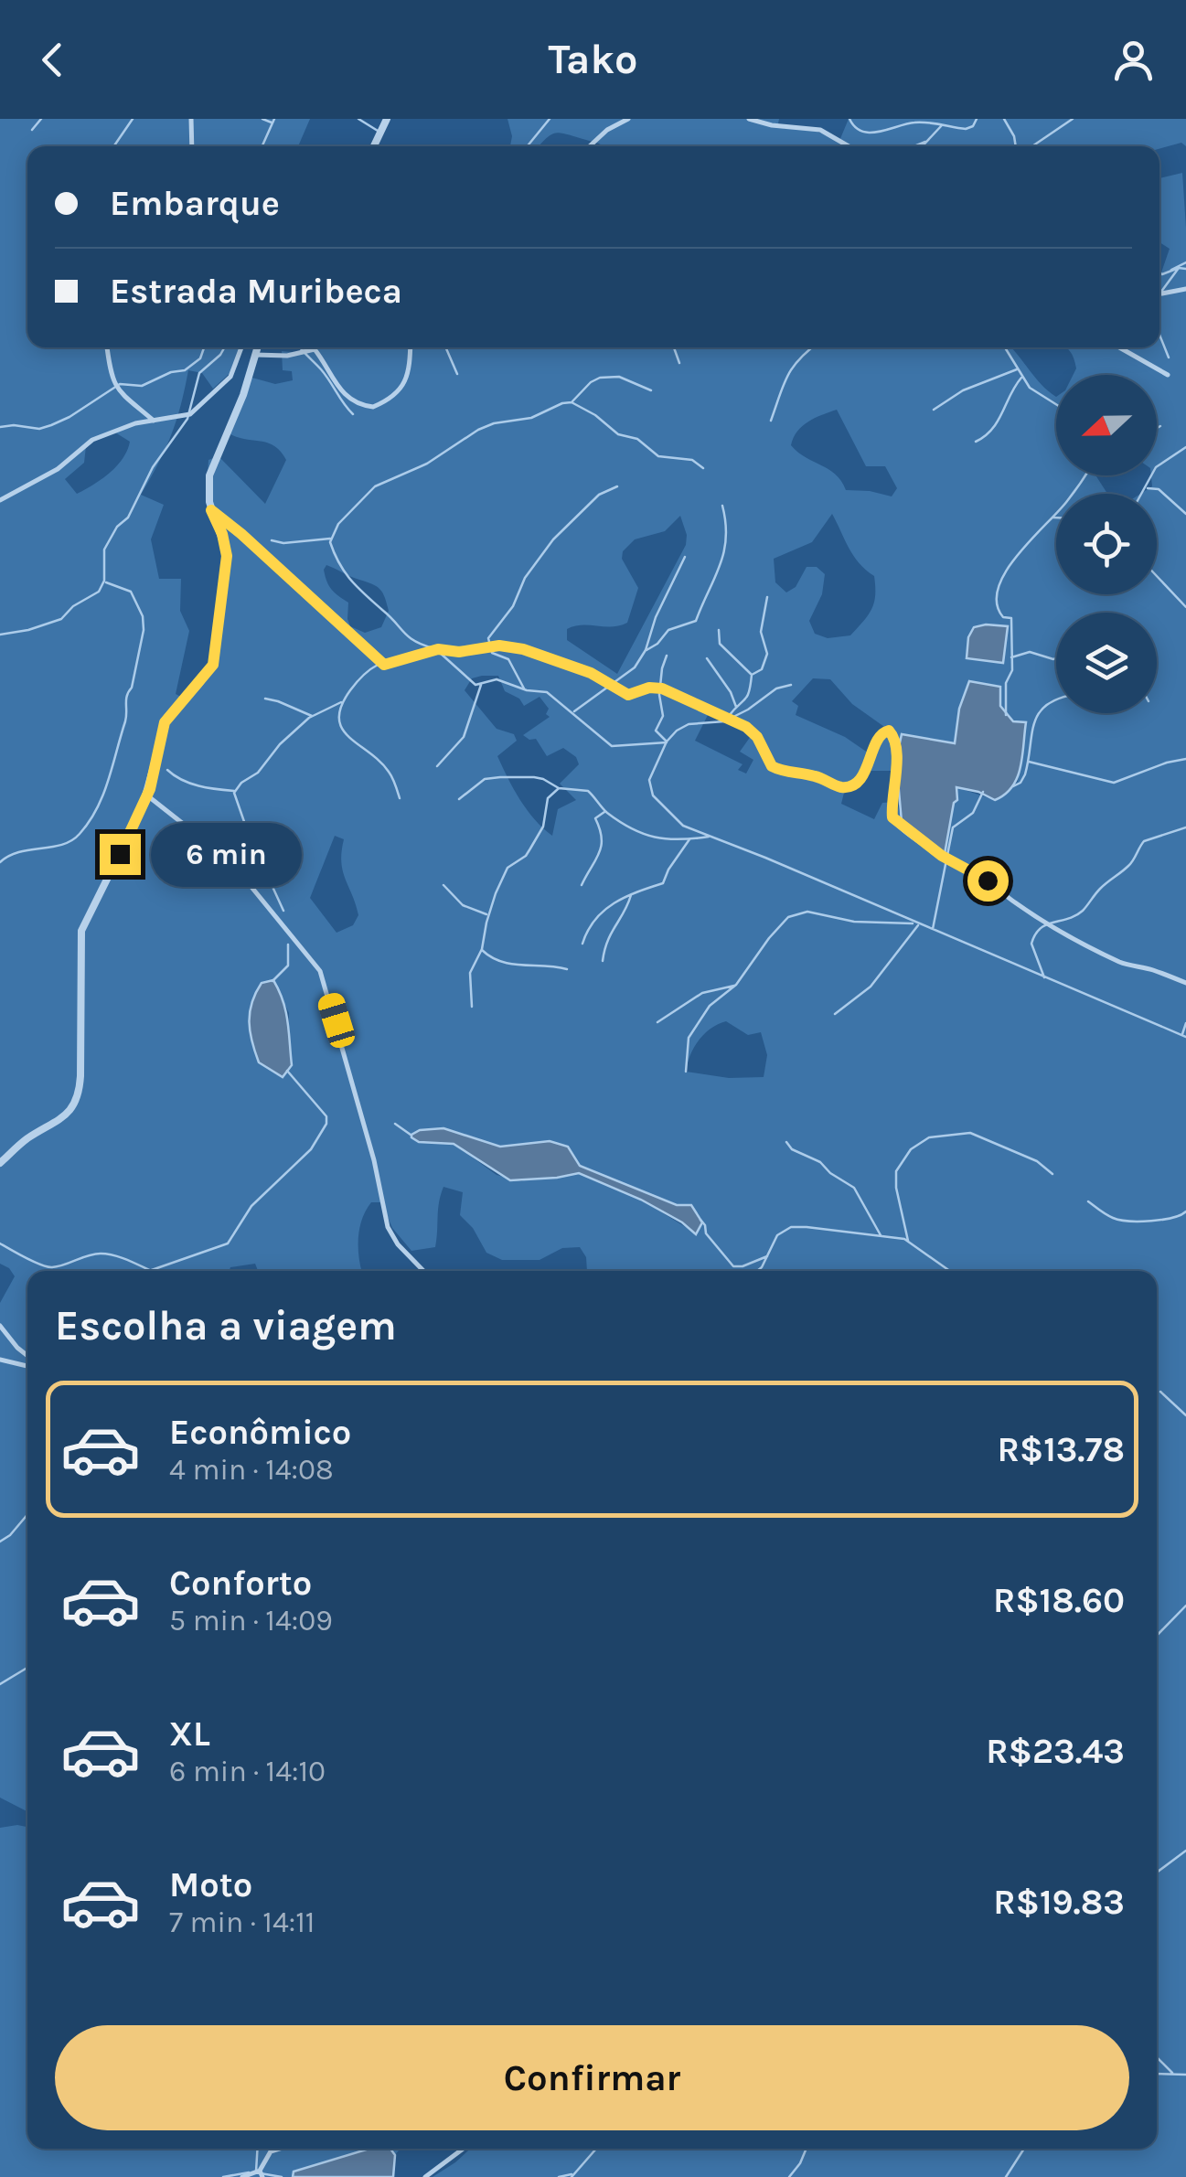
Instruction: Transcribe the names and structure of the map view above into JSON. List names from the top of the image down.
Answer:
{
  "north": "left",
  "page": {
    "header": "Tako",
    "banner": ["Embarque", "Estrada Muribeca"],
    "bubble": "6 min",
    "heading": "Escolha a viagem",
    "list": [
      {
        "name": "Econômico",
        "note": "4 min · 14:08",
        "value": "R$13.78"
      },
      {
        "name": "Conforto",
        "note": "5 min · 14:09",
        "value": "R$18.60"
      },
      {
        "name": "XL",
        "note": "6 min · 14:10",
        "value": "R$23.43"
      },
      {
        "name": "Moto",
        "note": "7 min · 14:11",
        "value": "R$19.83"
      }
    ],
    "buttons": "Confirmar"
  }
}
